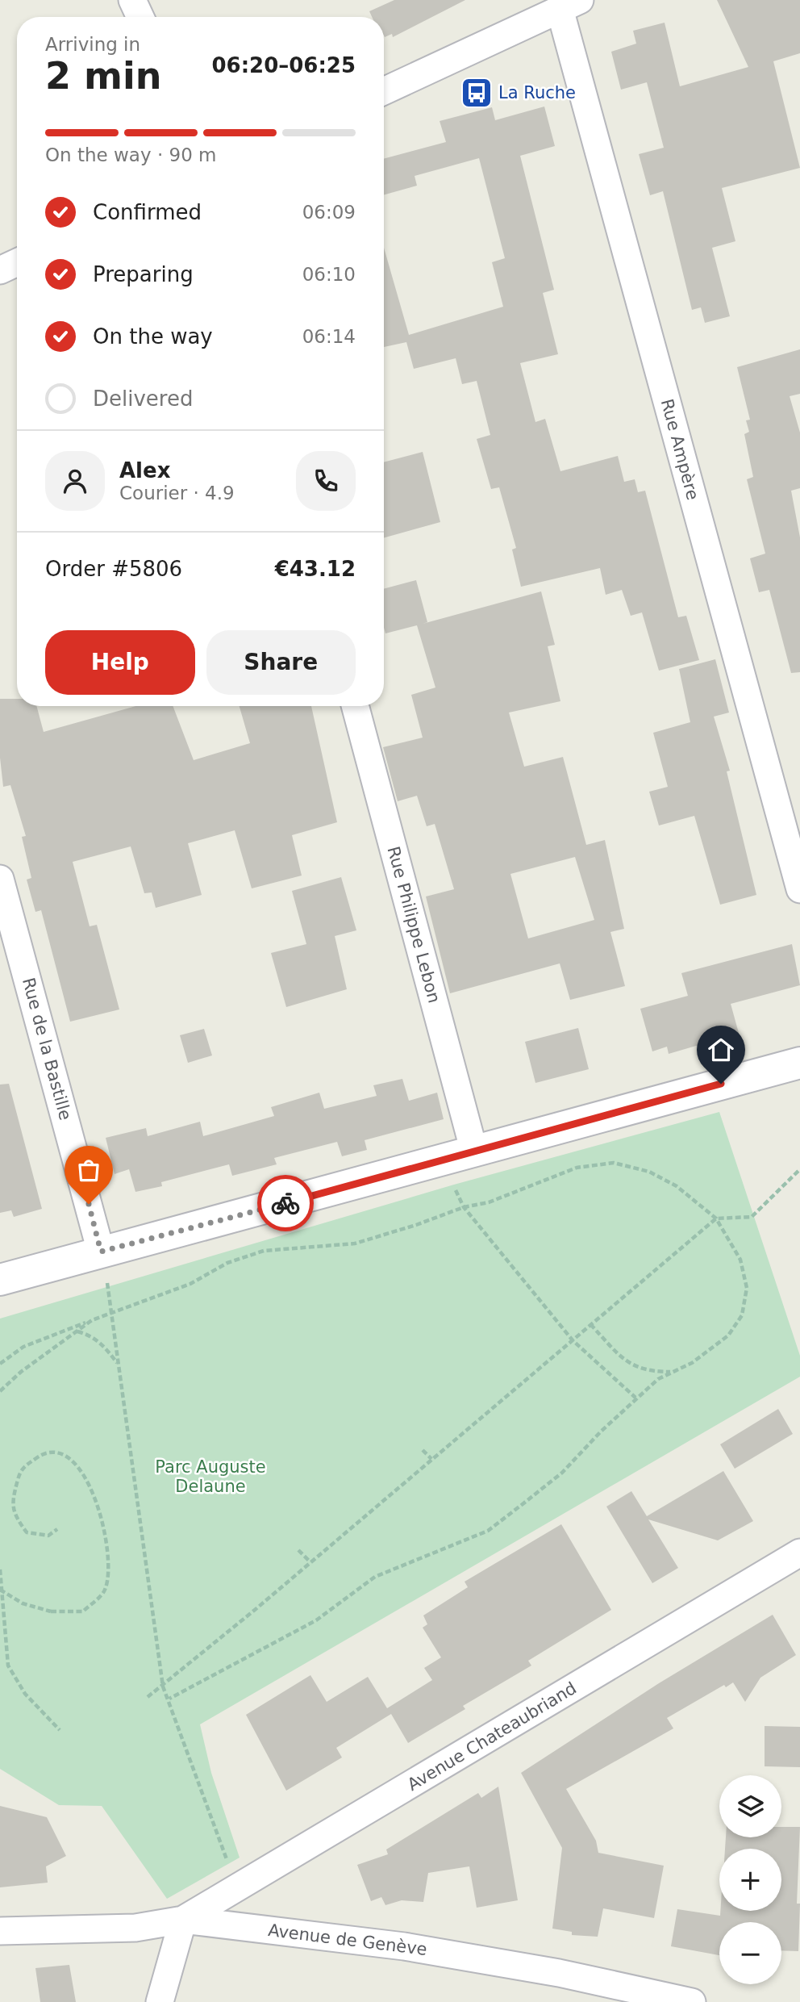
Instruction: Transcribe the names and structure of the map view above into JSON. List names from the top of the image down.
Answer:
{
  "streets": {
    "street": [
      "Rue Ampère",
      "Rue Philippe Lebon",
      "Rue de la Bastille",
      "Avenue Chateaubriand",
      "Avenue de Genève"
    ]
  },
  "crossings": [
    ["Avenue Chateaubriand", "Avenue de Genève"]
  ],
  "parks": ["Parc Auguste Delaune"],
  "places": {
    "bus stop": ["La Ruche"]
  },
  "page": {
    "heading": ["2 min", "Arriving in", "06:20–06:25"],
    "panel": [
      "Alex",
      "Courier · 4.9",
      "Order #5806",
      "€43.12"
    ],
    "bar": "On the way · 90 m",
    "list": [
      ["Confirmed", "06:09"],
      ["Preparing", "06:10"],
      ["On the way", "06:14"],
      "Delivered"
    ],
    "buttons": ["Help", "Share"],
    "map_buttons": ["+", "−"]
  }
}
